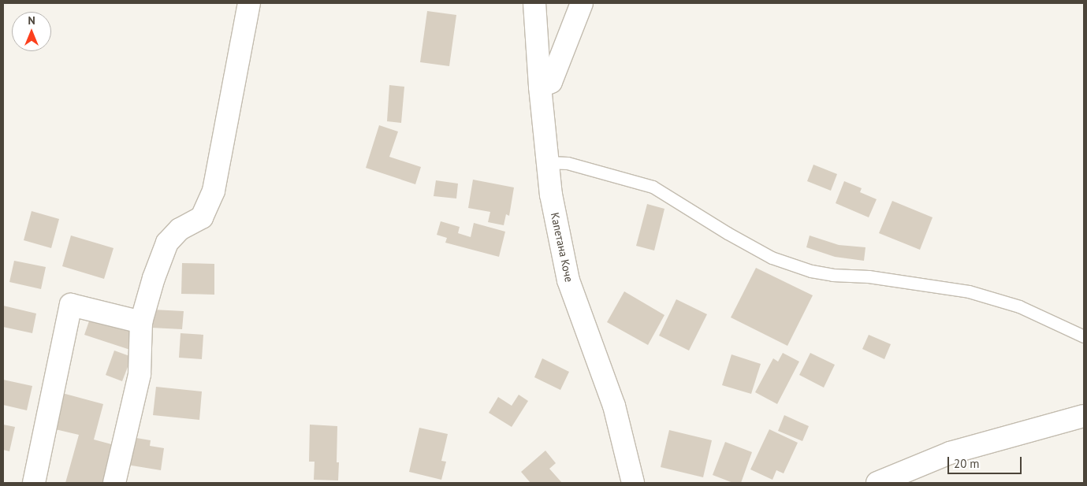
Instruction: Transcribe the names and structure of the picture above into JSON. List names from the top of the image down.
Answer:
{
  "streets": {
    "street": ["Капетана Коче"]
  },
  "scale_bar": "20 m",
  "north": "top"
}
